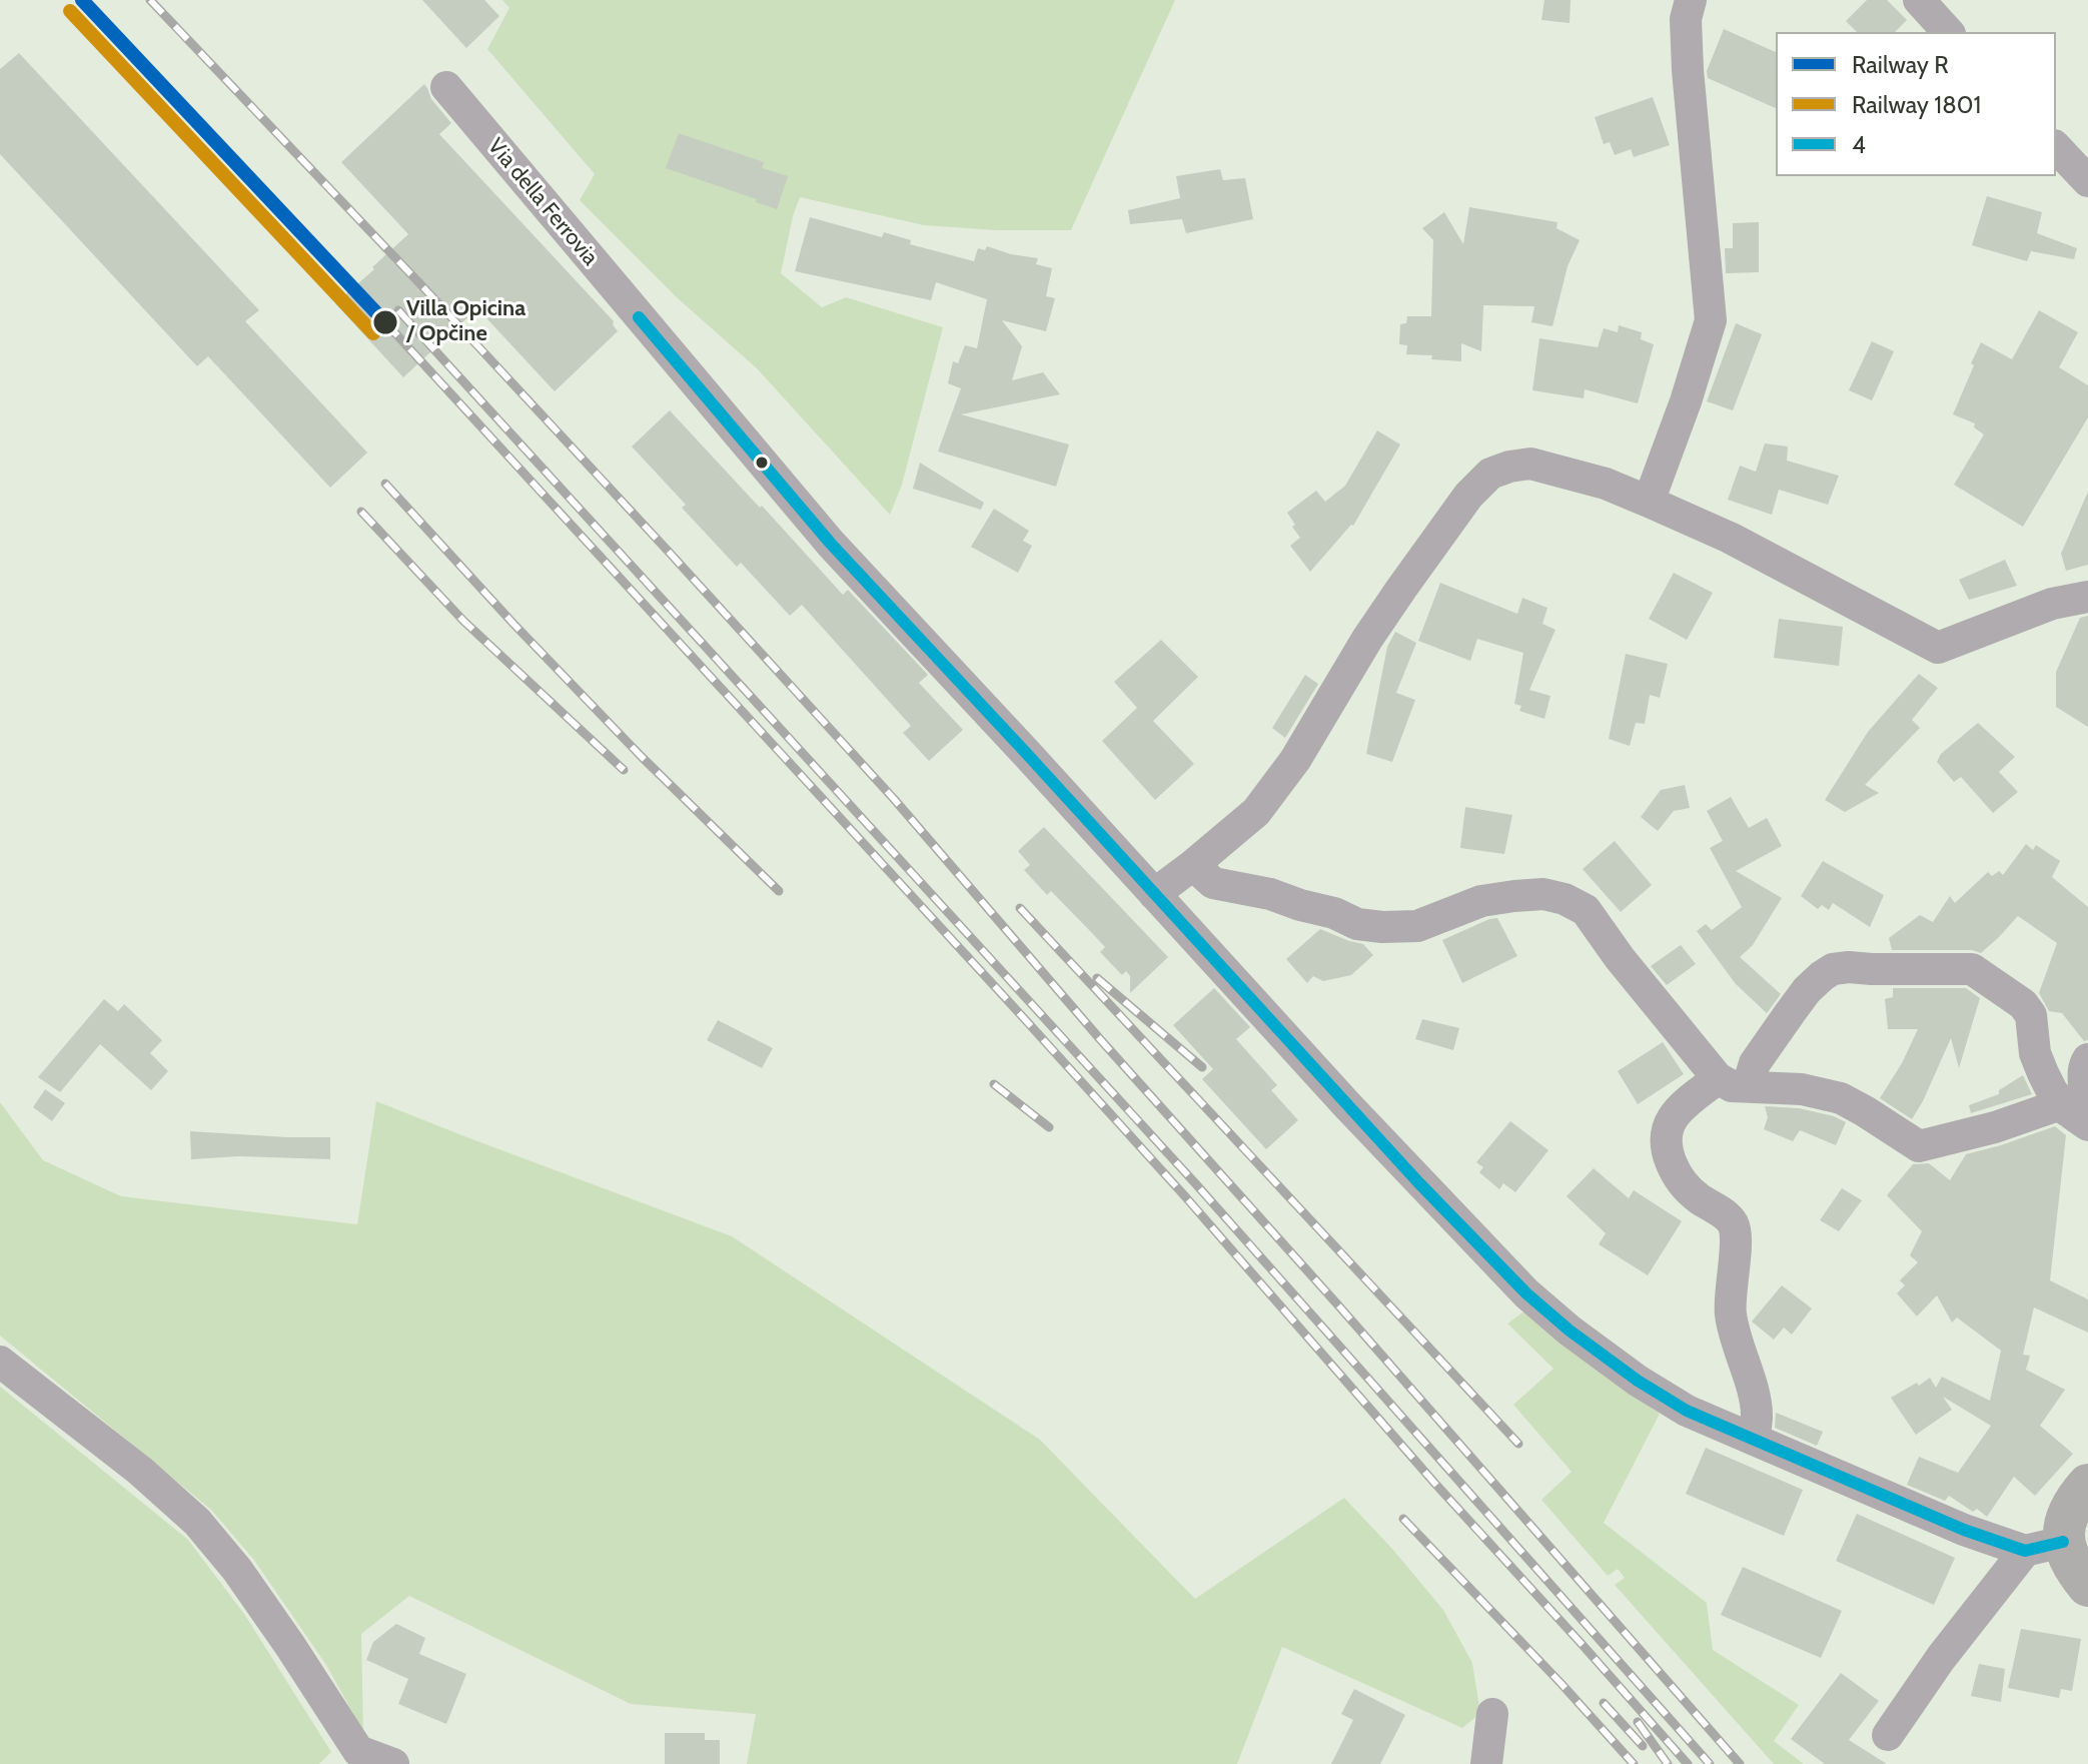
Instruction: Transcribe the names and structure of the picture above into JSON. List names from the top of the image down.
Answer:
{
  "streets": {
    "street": ["Via della Ferrovia"]
  },
  "places": ["Villa Opicina / Opčine"],
  "lines": ["rail line R", "rail line 1801", "transit line 4"],
  "legend": ["Railway R", "Railway 1801", "4"]
}
